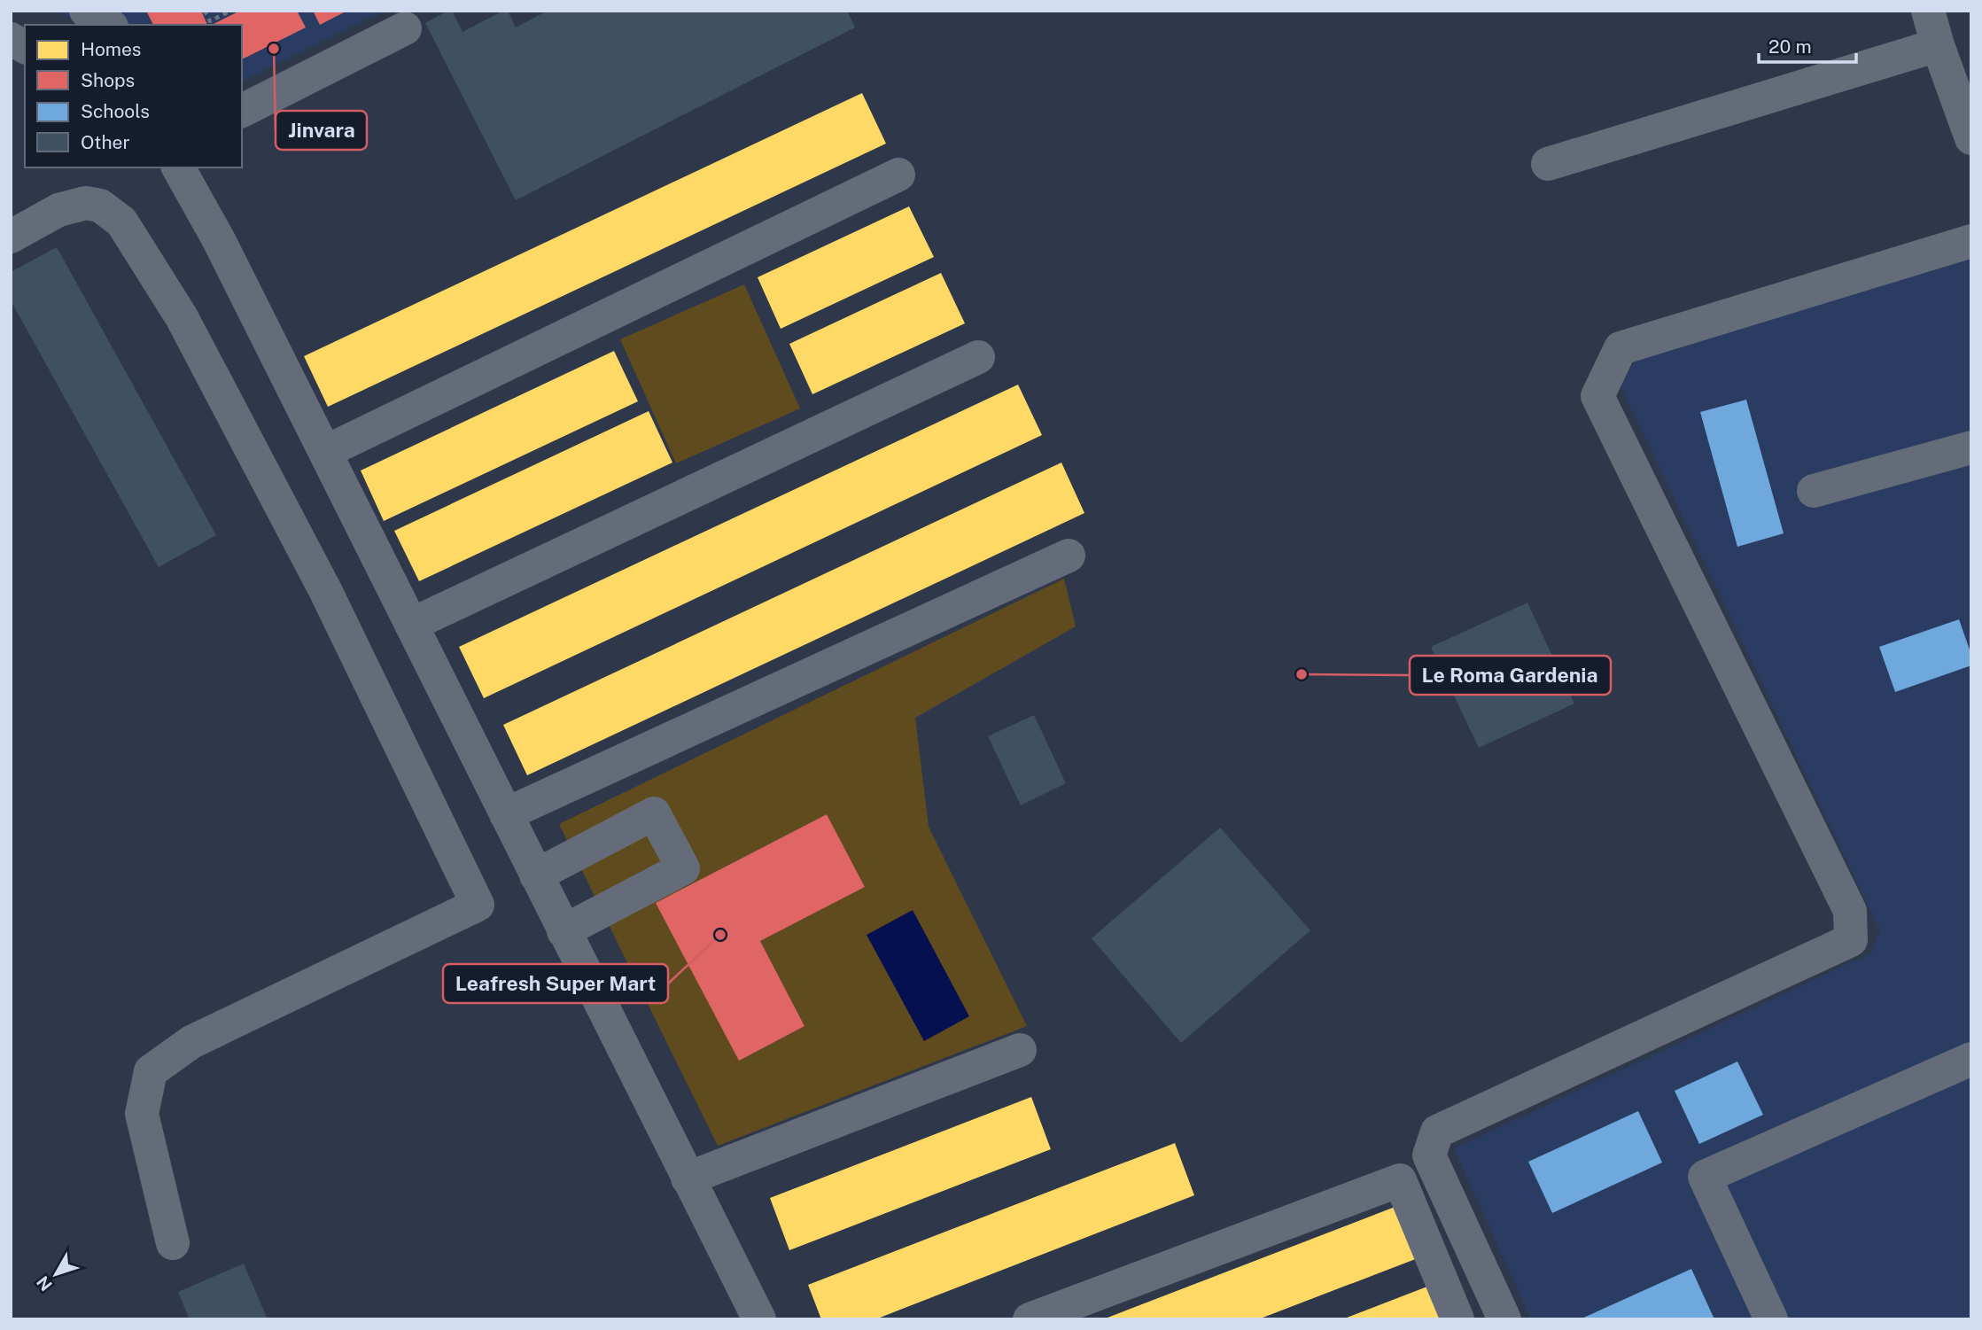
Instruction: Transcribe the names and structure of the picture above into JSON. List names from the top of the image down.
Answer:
{
  "places": ["Jinvara", "Le Roma Gardenia", "Leafresh Super Mart"],
  "legend": [
    "Homes",
    "Shops",
    "Schools",
    "Other"
  ],
  "scale_bar": "20 m",
  "north": "bottom left"
}
